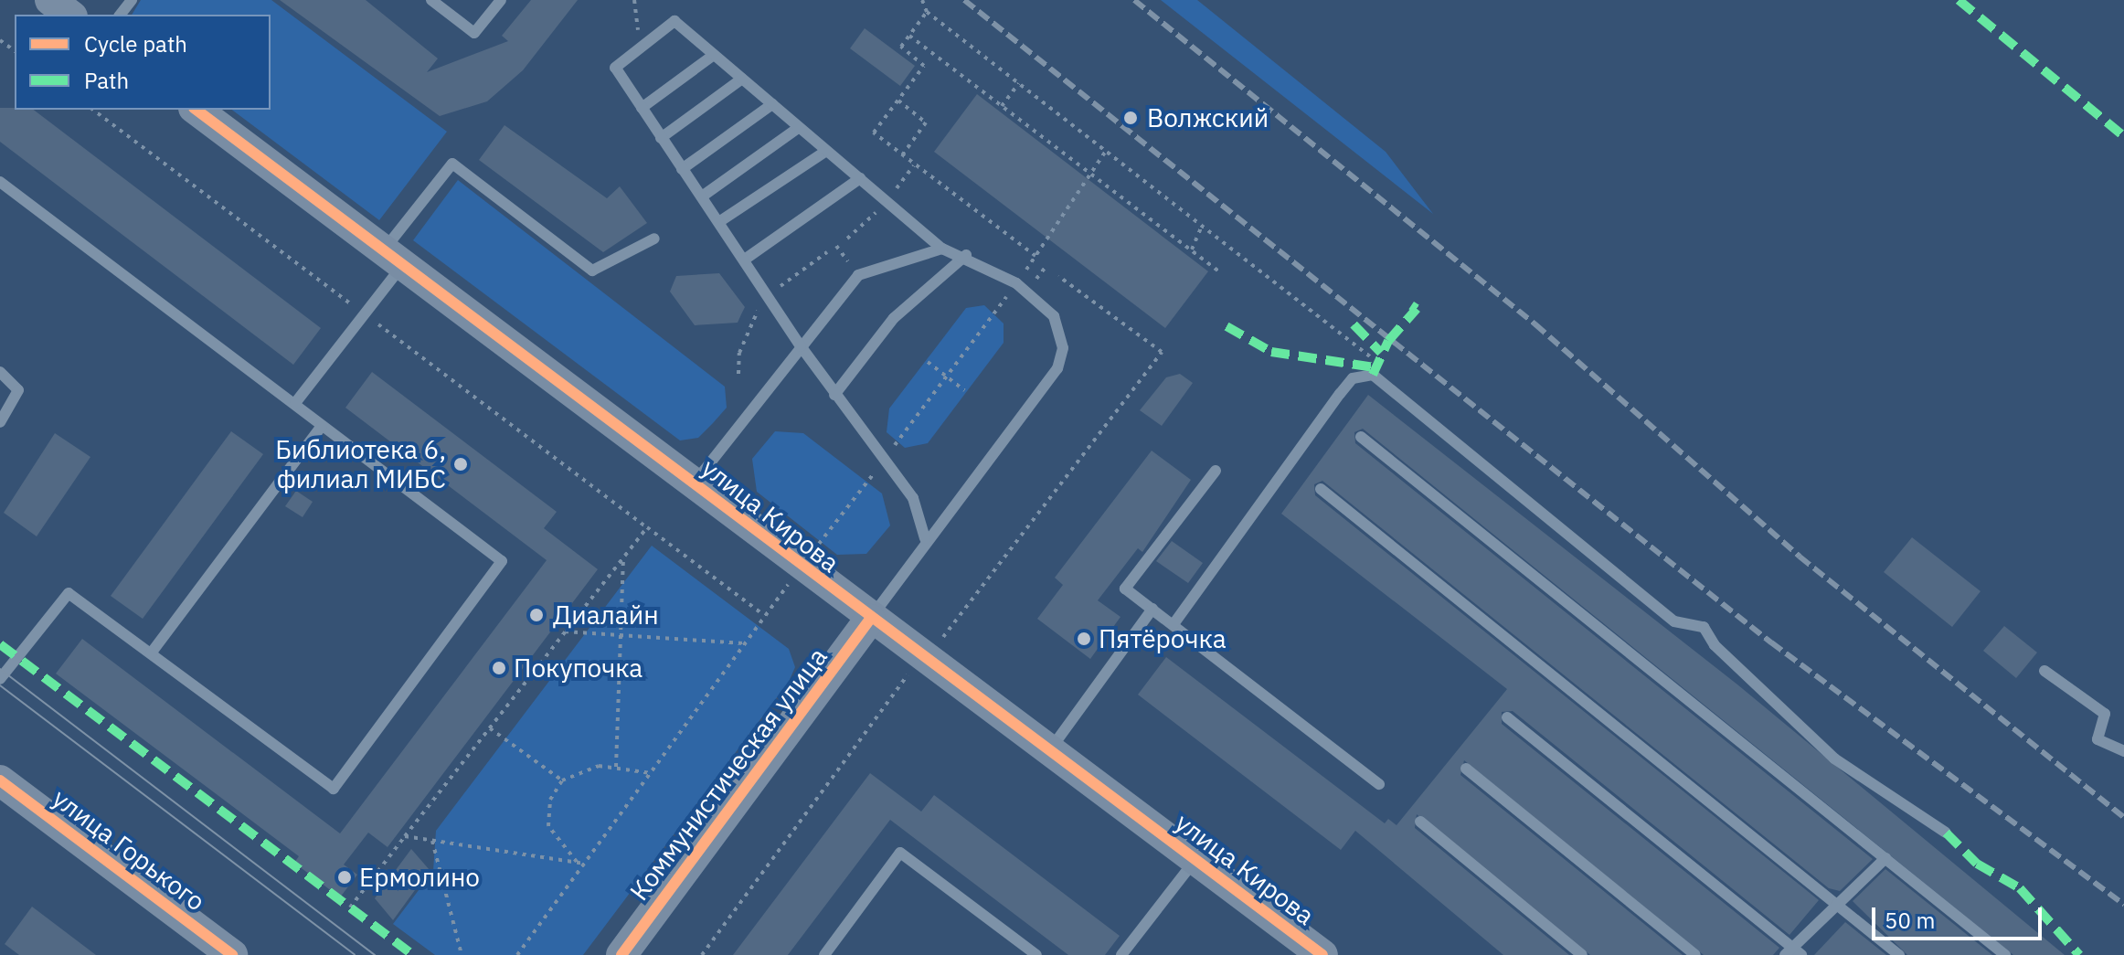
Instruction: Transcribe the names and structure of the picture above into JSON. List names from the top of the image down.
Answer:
{
  "streets": {
    "street": ["улица Кирова", "Коммунистическая улица", "улица Горького"]
  },
  "crossings": [
    ["улица Кирова", "Коммунистическая улица"]
  ],
  "places": [
    "Волжский",
    "Библиотека 6, филиал МИБС",
    "Диалайн",
    "Пятёрочка",
    "Покупочка",
    "Ермолино"
  ],
  "legend": ["Cycle path", "Path"],
  "scale_bar": "50 m"
}
